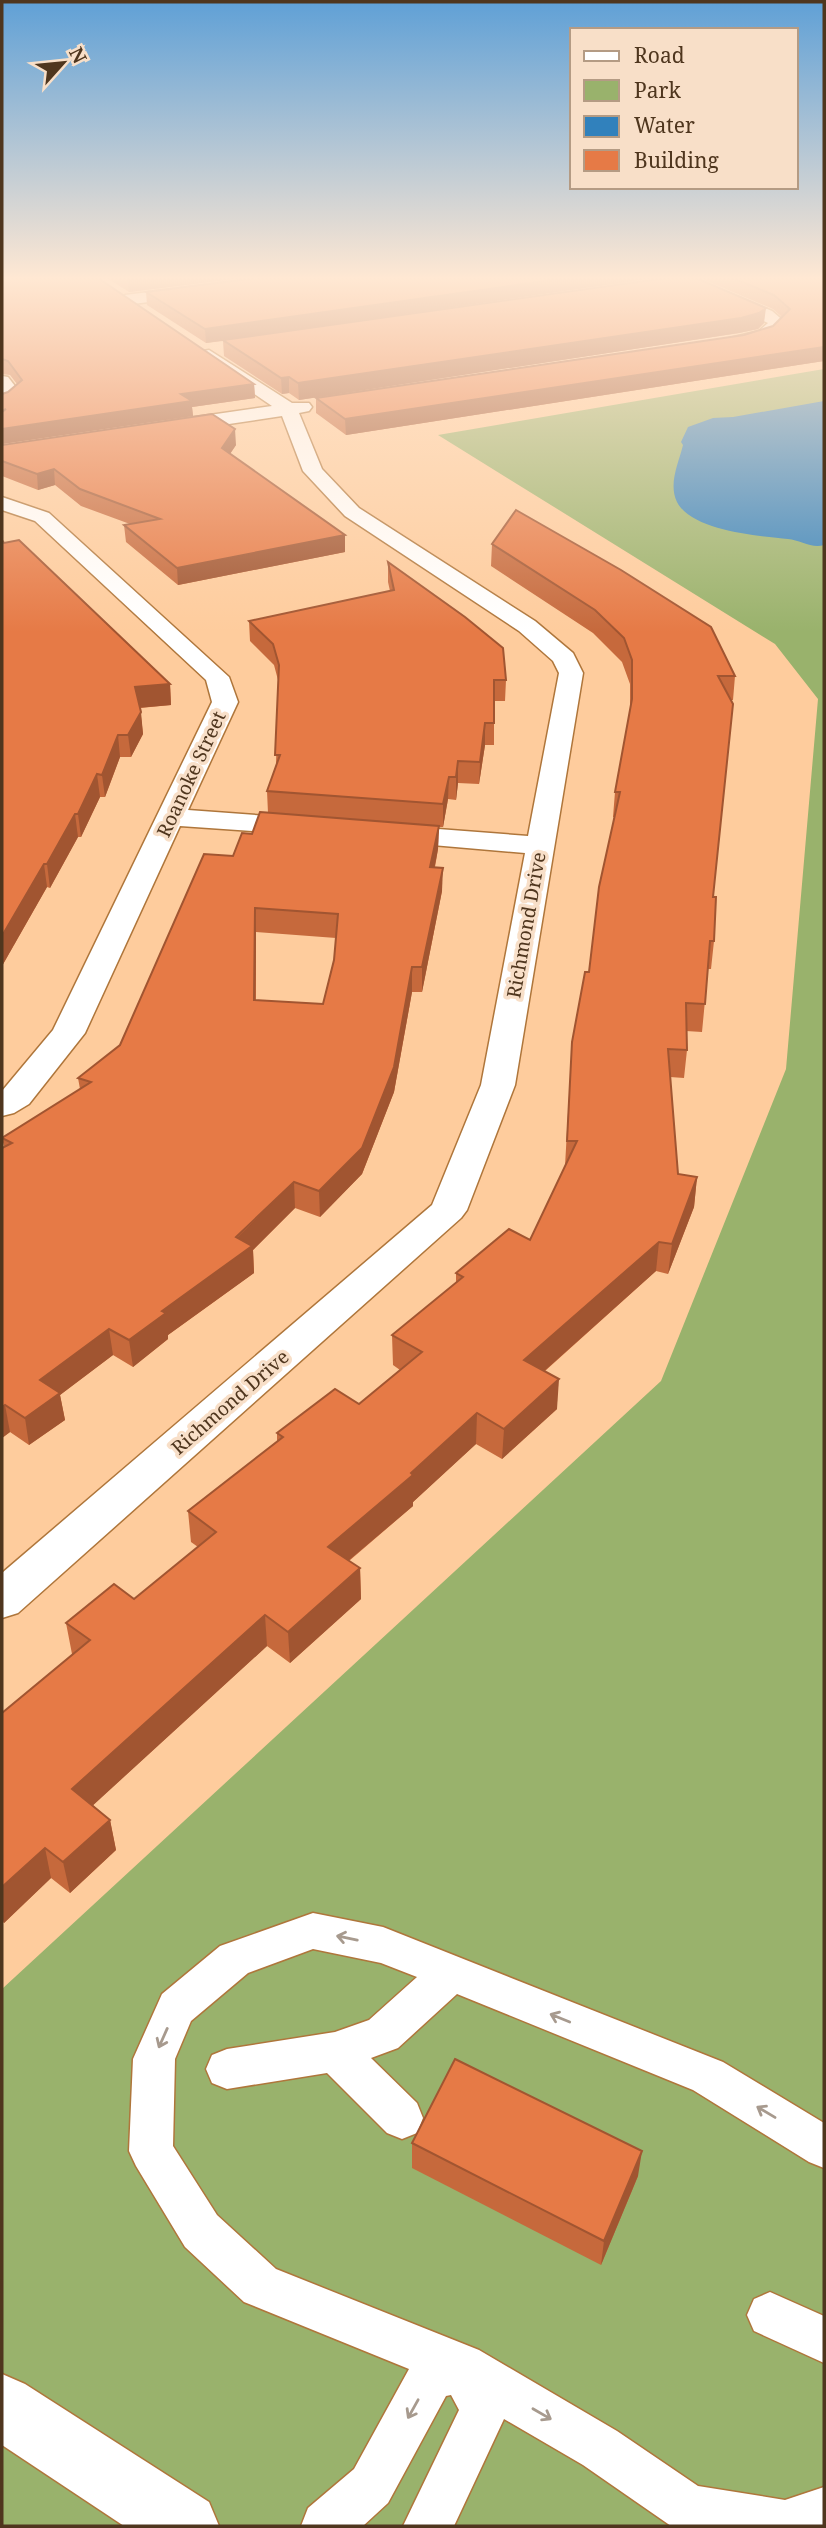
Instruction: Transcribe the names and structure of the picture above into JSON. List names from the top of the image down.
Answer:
{
  "streets": {
    "street": ["Roanoke Street", "Richmond Drive"]
  },
  "legend": [
    "Road",
    "Park",
    "Water",
    "Building"
  ],
  "north": "top right"
}
